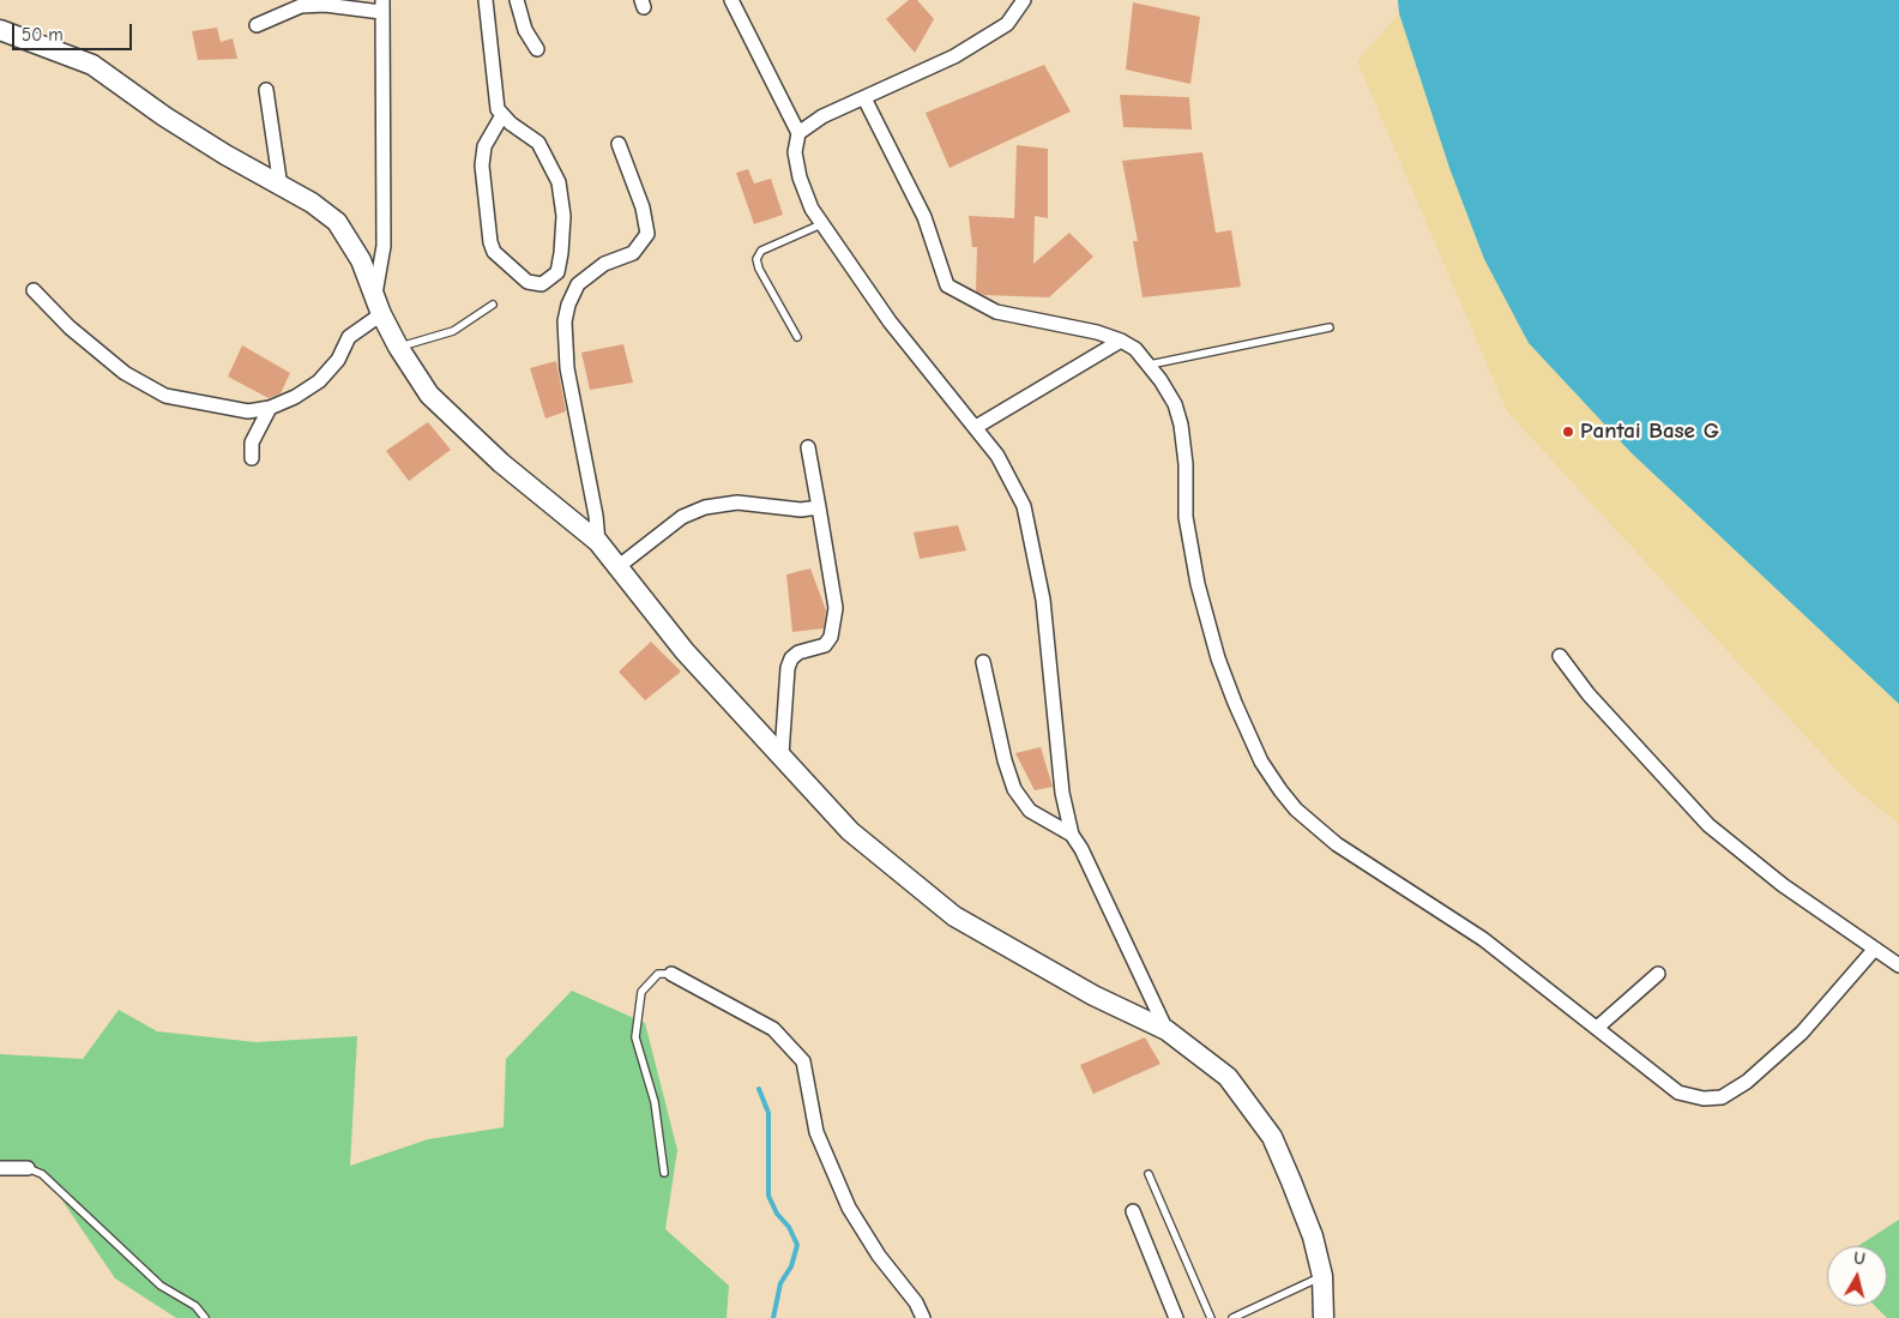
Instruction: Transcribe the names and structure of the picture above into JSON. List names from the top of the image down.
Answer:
{
  "places": ["Pantai Base G"],
  "scale_bar": "50 m",
  "north": "top"
}
